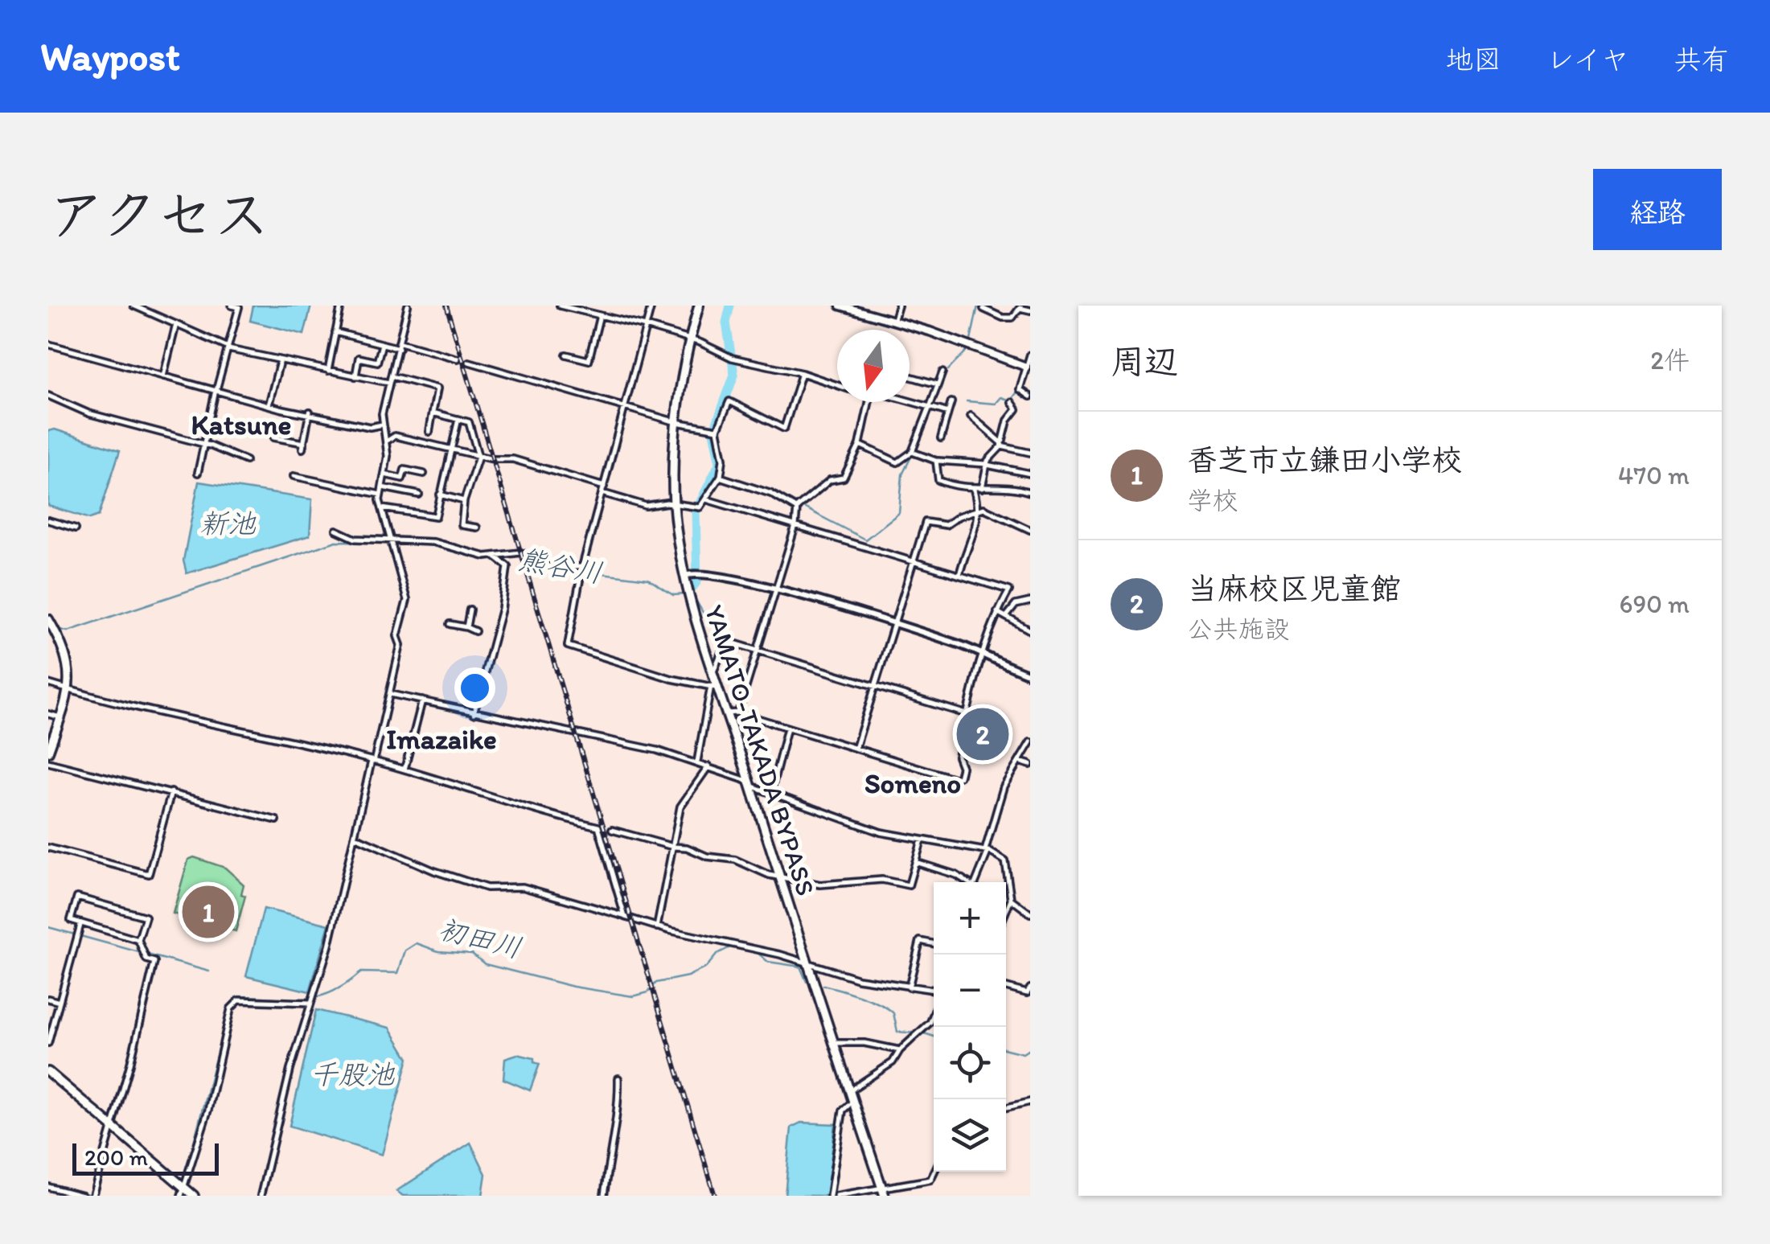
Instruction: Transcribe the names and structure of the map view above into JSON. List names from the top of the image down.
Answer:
{
  "streets": {
    "highway": ["YAMATO-TAKADA BYPASS"]
  },
  "districts": ["Katsune", "Imazaike", "Someno"],
  "water": [
    "新池",
    "熊谷川",
    "初田川",
    "千股池"
  ],
  "scale_bar": "200 m",
  "north": "bottom",
  "page": {
    "header": "Waypost",
    "nav": ["地図", "レイヤ", "共有"],
    "title": "アクセス",
    "buttons": "経路",
    "heading": ["周辺", "2件"],
    "list": [
      {
        "mark": "1",
        "name": "香芝市立鎌田小学校",
        "note": "学校",
        "value": "470 m"
      },
      {
        "mark": "2",
        "name": "当麻校区児童館",
        "note": "公共施設",
        "value": "690 m"
      }
    ],
    "pins": ["2", "1"],
    "map_buttons": ["+", "−"],
    "scale": "200 m"
  }
}
